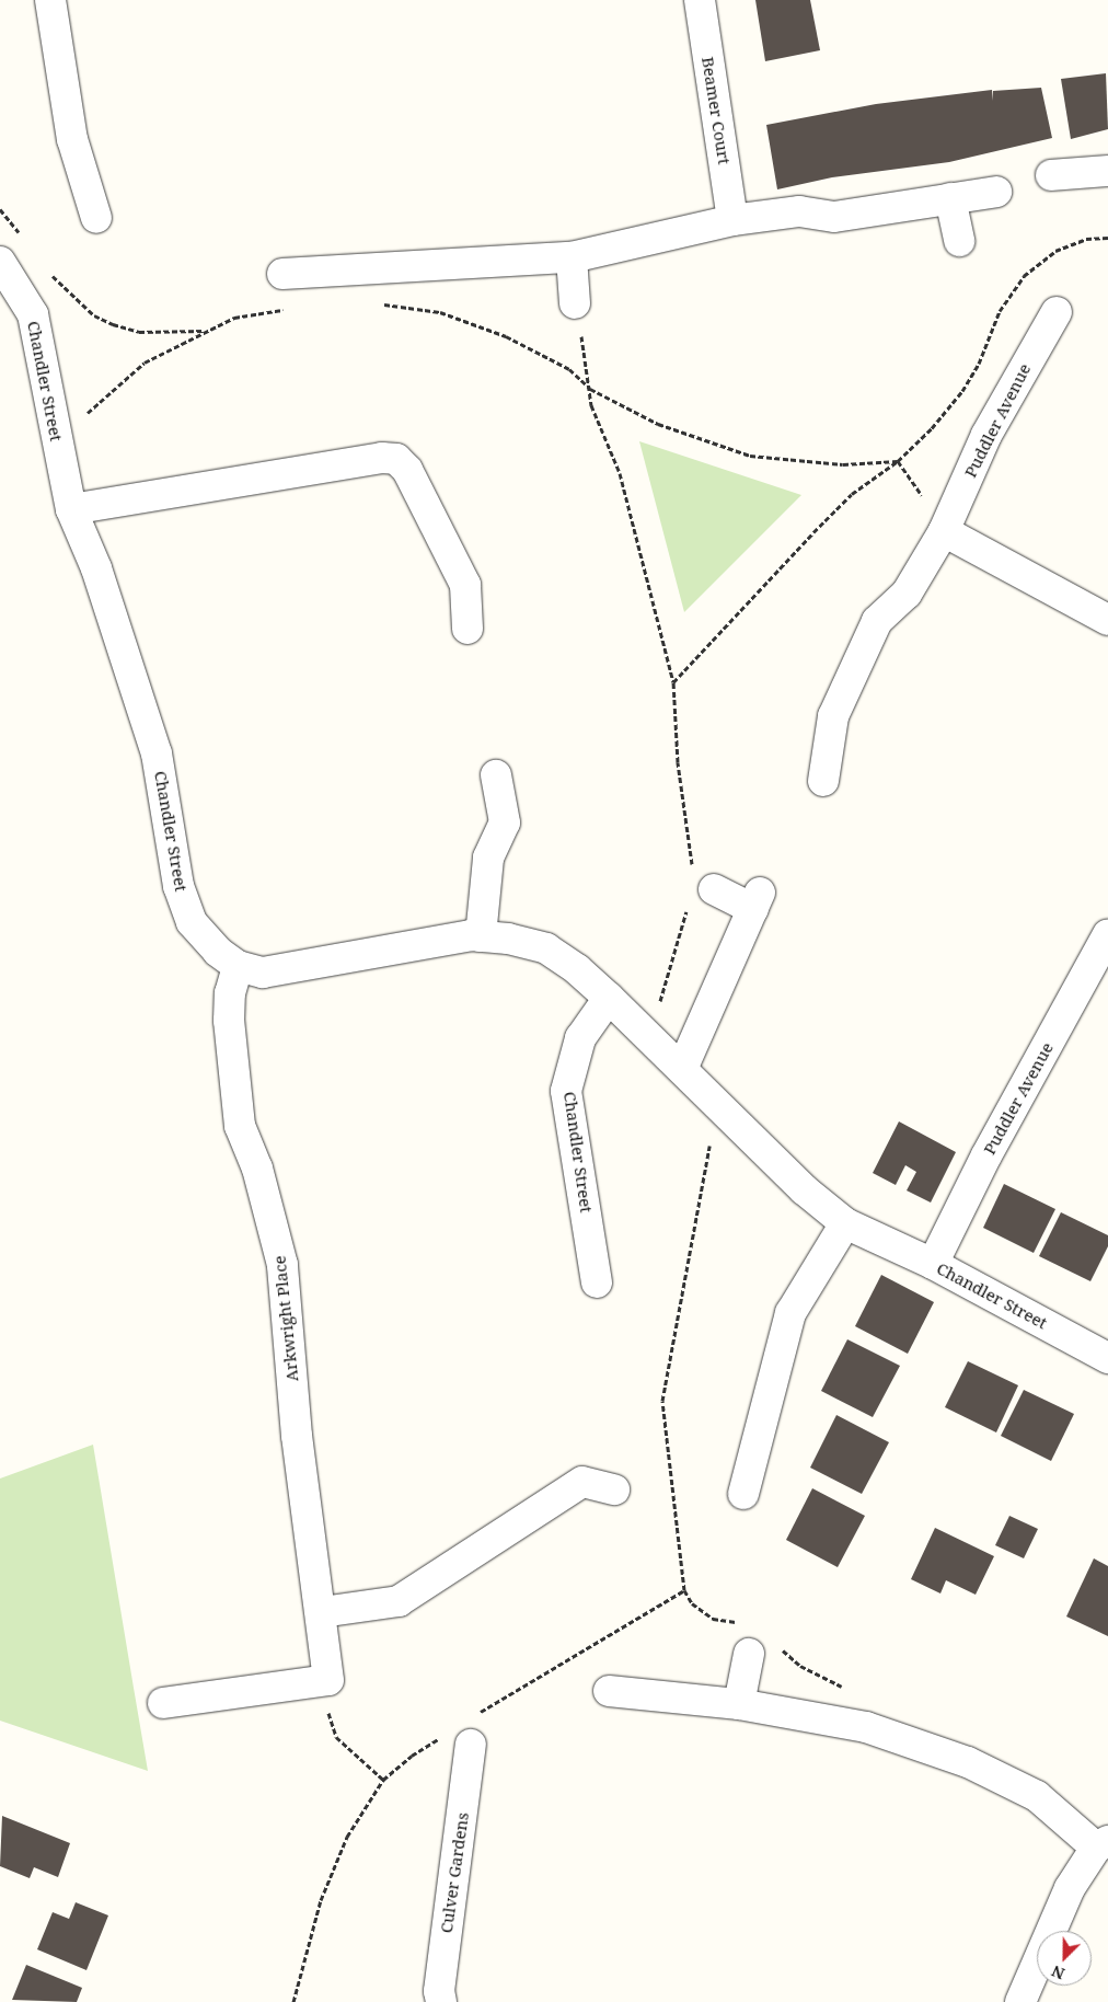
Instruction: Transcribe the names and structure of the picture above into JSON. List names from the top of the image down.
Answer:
{
  "streets": {
    "street": [
      "Beamer Court",
      "Chandler Street",
      "Puddler Avenue",
      "Arkwright Place",
      "Culver Gardens"
    ]
  },
  "crossings": [
    ["Chandler Street", "Puddler Avenue"],
    ["Chandler Street", "Arkwright Place"]
  ],
  "north": "bottom left"
}
